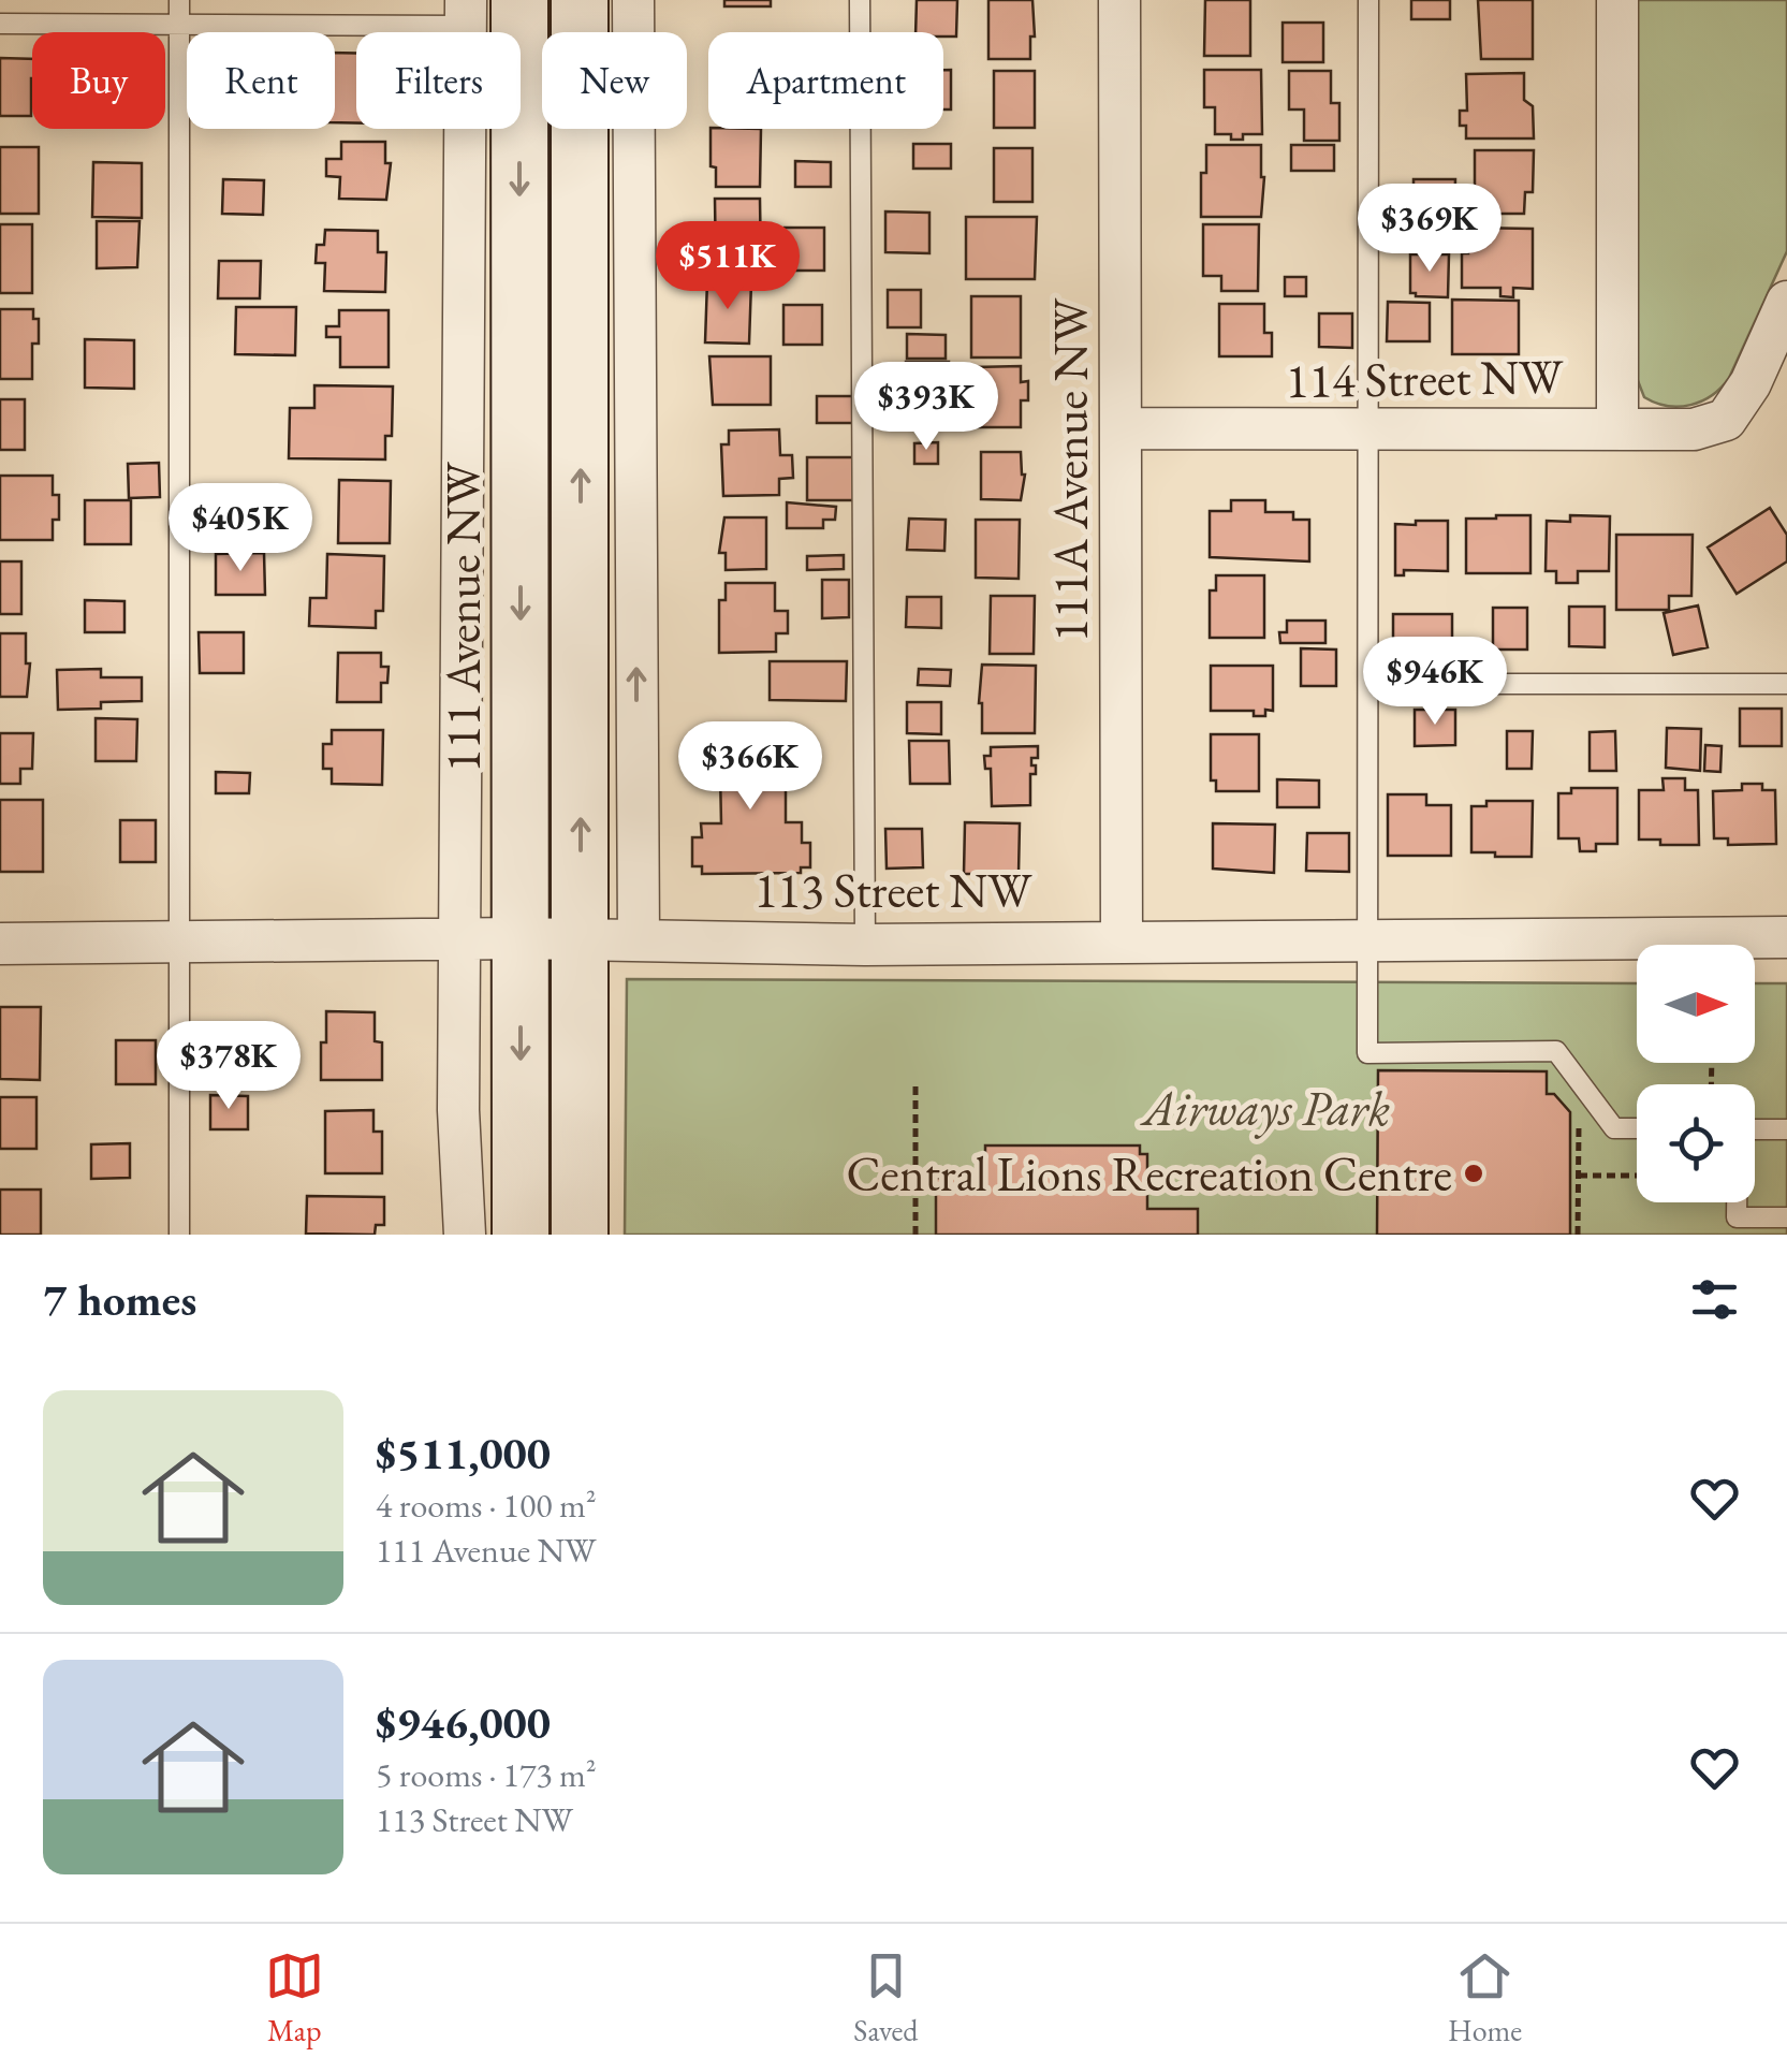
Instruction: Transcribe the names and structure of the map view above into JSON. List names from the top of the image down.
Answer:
{
  "streets": {
    "main road": ["111 Avenue NW"],
    "street": ["114 Street NW", "111A Avenue NW", "113 Street NW"]
  },
  "crossings": [
    ["114 Street NW", "111A Avenue NW"],
    ["111A Avenue NW", "113 Street NW"],
    ["111 Avenue NW", "113 Street NW"]
  ],
  "parks": ["Airways Park"],
  "places": ["Central Lions Recreation Centre"],
  "north": "right",
  "page": {
    "chip": [
      "Buy",
      "Rent",
      "Filters",
      "New",
      "Apartment"
    ],
    "price": [
      "$369K",
      "$511K",
      "$393K",
      "$405K",
      "$946K",
      "$366K",
      "$378K"
    ],
    "heading": "7 homes",
    "list": [
      {
        "name": "$511,000",
        "note": "4 rooms · 100 m² · 111 Avenue NW"
      },
      {
        "name": "$946,000",
        "note": "5 rooms · 173 m² · 113 Street NW"
      }
    ],
    "tabs": ["Map", "Saved", "Home"]
  }
}
